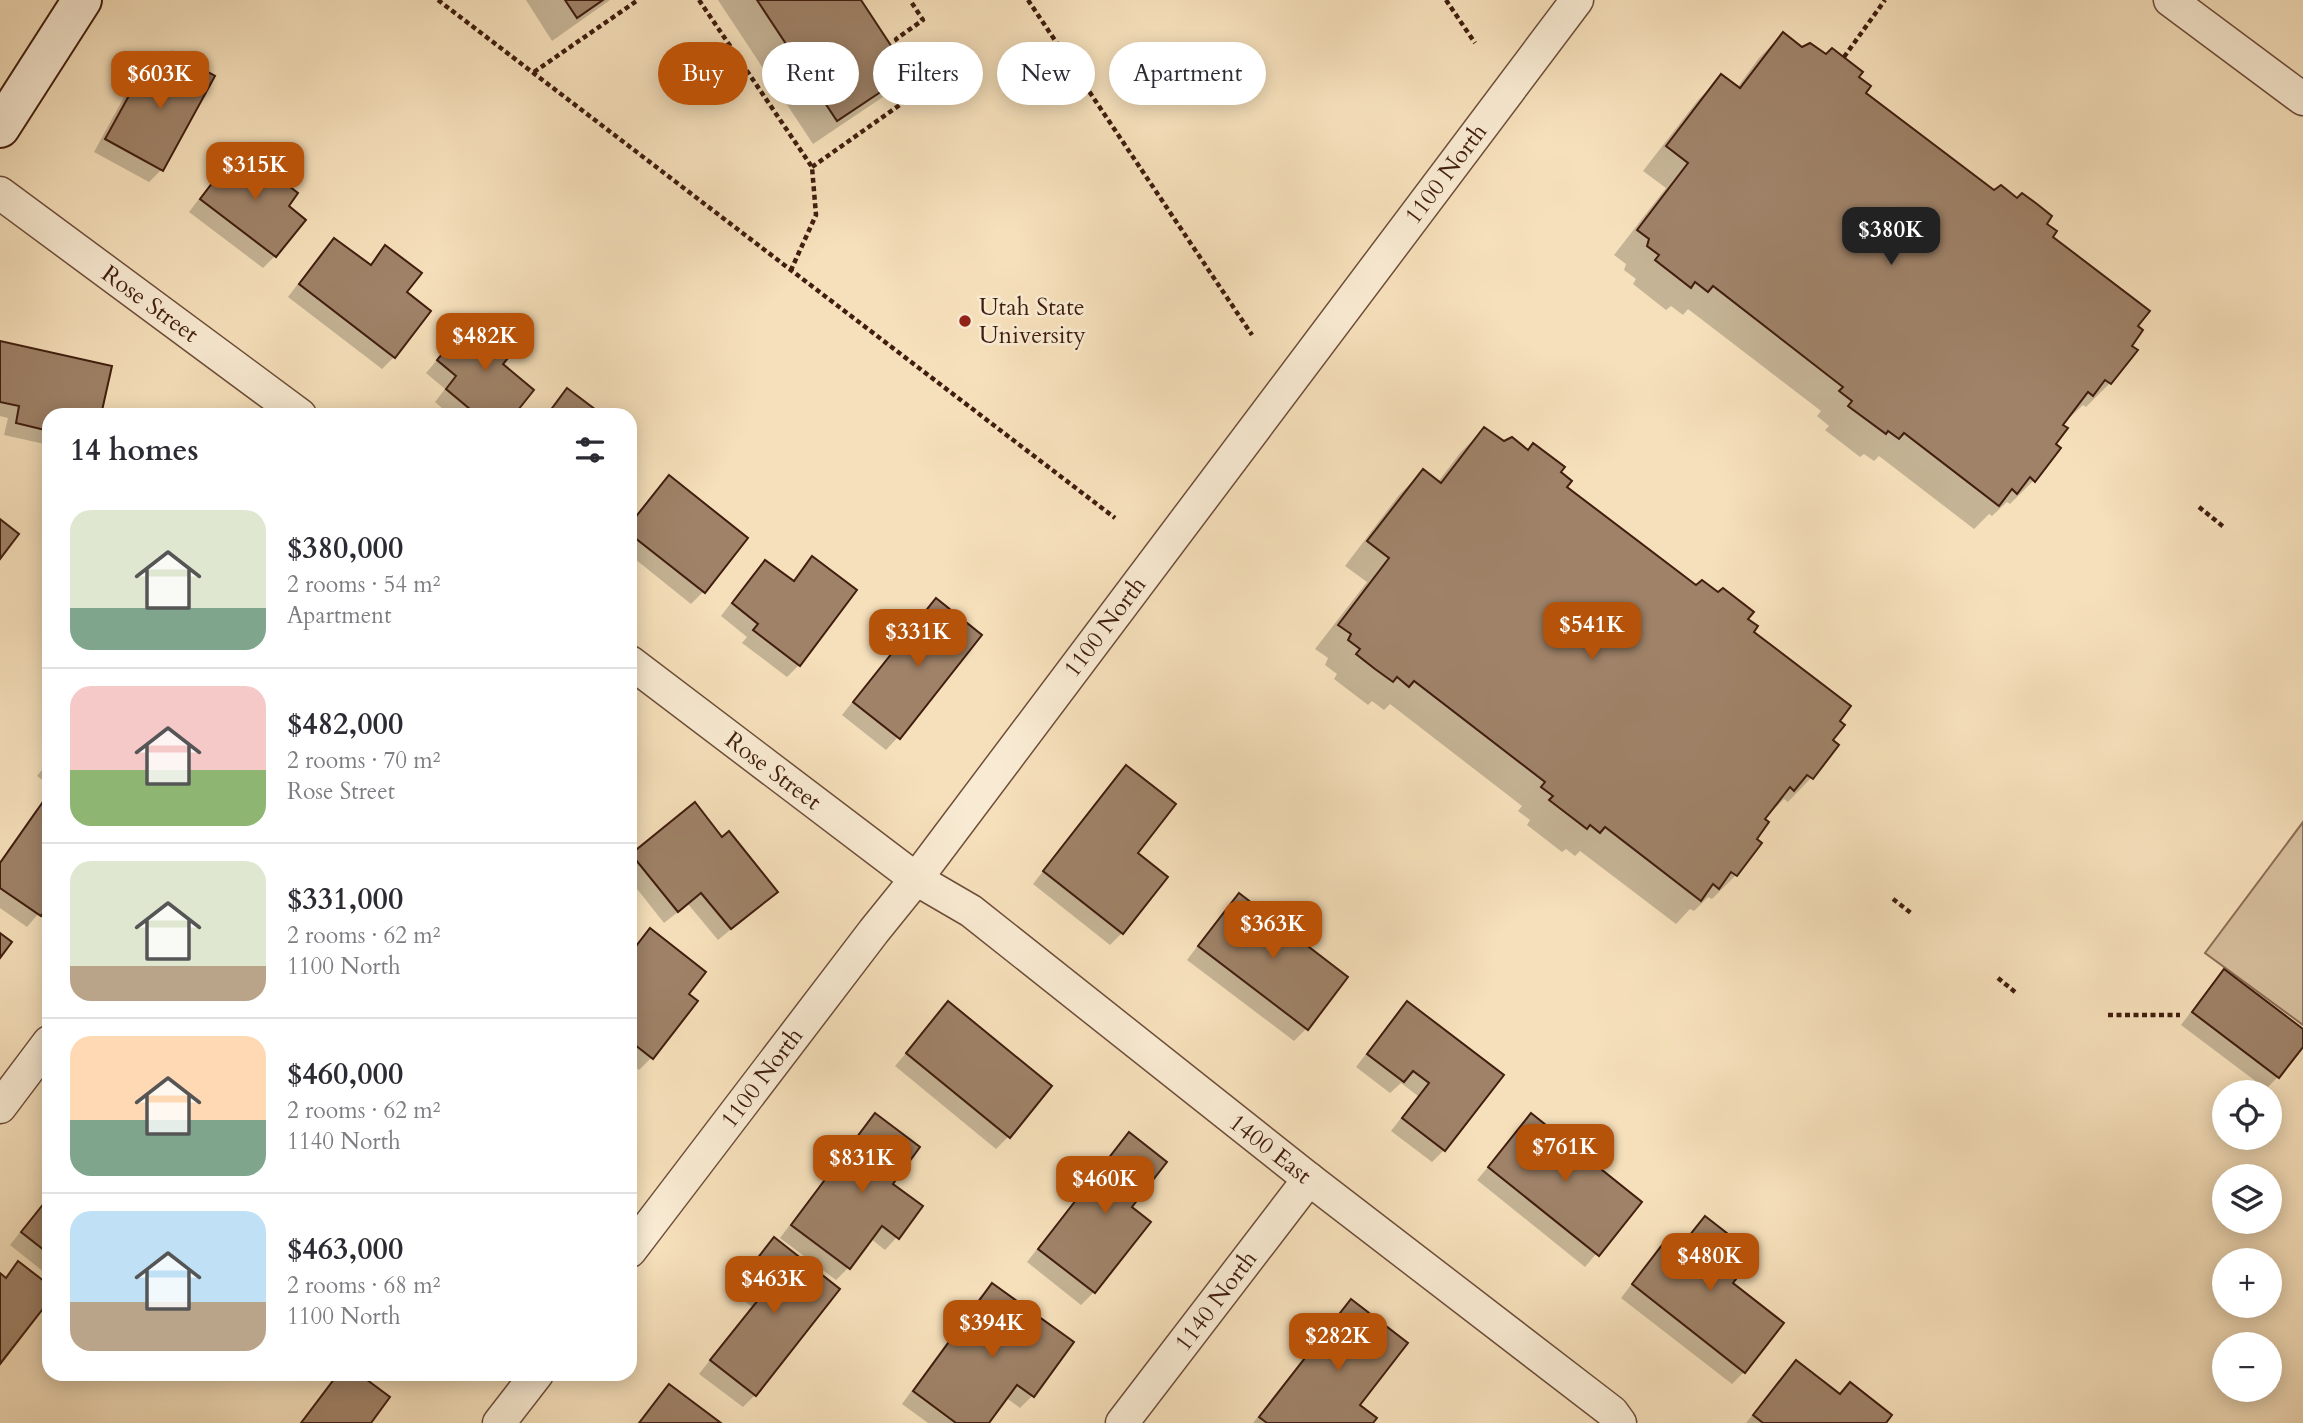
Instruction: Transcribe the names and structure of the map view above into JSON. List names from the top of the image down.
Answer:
{
  "streets": {
    "street": [
      "1100 North",
      "Rose Street",
      "1400 East",
      "1140 North"
    ]
  },
  "crossings": [
    ["1100 North", "Rose Street"],
    ["1100 North", "1400 East"],
    ["Rose Street", "1400 East"],
    ["1400 East", "1140 North"]
  ],
  "places": ["Utah State University"],
  "page": {
    "chip": [
      "Buy",
      "Rent",
      "Filters",
      "New",
      "Apartment"
    ],
    "price": [
      "$603K",
      "$315K",
      "$380K",
      "$482K",
      "$541K",
      "$331K",
      "$363K",
      "$761K",
      "$831K",
      "$460K",
      "$480K",
      "$463K",
      "$394K",
      "$282K"
    ],
    "heading": "14 homes",
    "list": [
      {
        "name": "$380,000",
        "note": "2 rooms · 54 m² · Apartment"
      },
      {
        "name": "$482,000",
        "note": "2 rooms · 70 m² · Rose Street"
      },
      {
        "name": "$331,000",
        "note": "2 rooms · 62 m² · 1100 North"
      },
      {
        "name": "$460,000",
        "note": "2 rooms · 62 m² · 1140 North"
      },
      {
        "name": "$463,000",
        "note": "2 rooms · 68 m² · 1100 North"
      }
    ],
    "map_buttons": ["+", "−"]
  }
}
